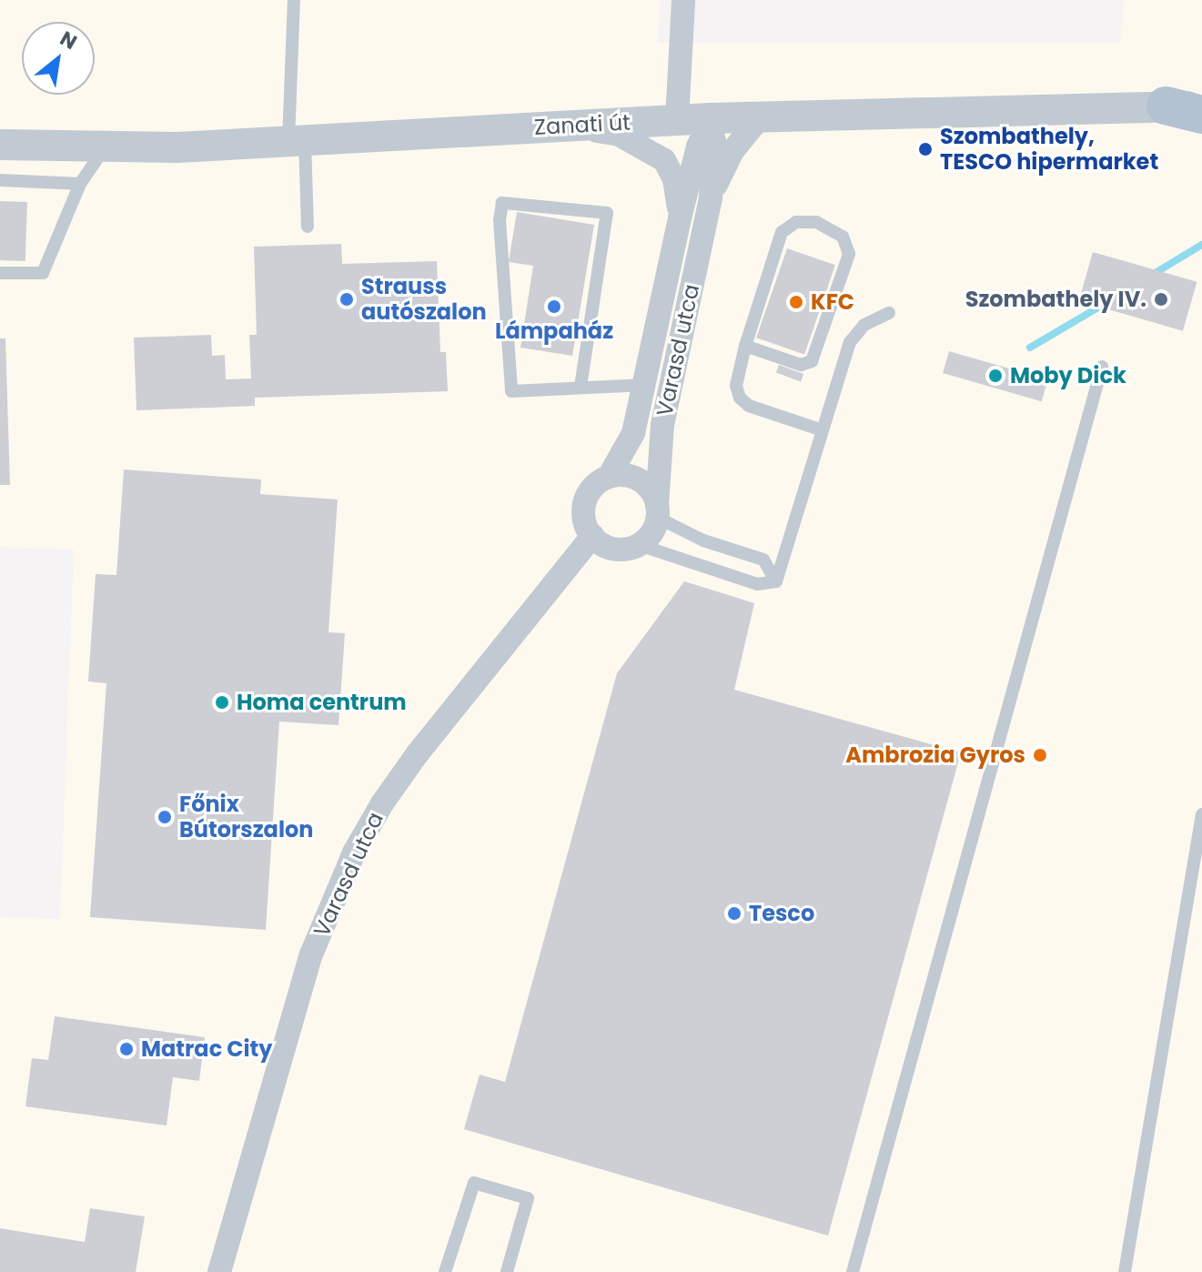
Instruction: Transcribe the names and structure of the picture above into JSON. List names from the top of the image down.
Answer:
{
  "streets": {
    "street": ["Zanati út", "Varasd utca"]
  },
  "crossings": [
    ["Zanati út", "Varasd utca"]
  ],
  "places": [
    "Szombathely, TESCO hipermarket",
    "Strauss autószalon",
    "Szombathely IV.",
    "KFC",
    "Lámpaház",
    "Moby Dick",
    "Homa centrum",
    "Ambrozia Gyros",
    "Főnix Bútorszalon",
    "Tesco",
    "Matrac City"
  ],
  "north": "top right"
}
